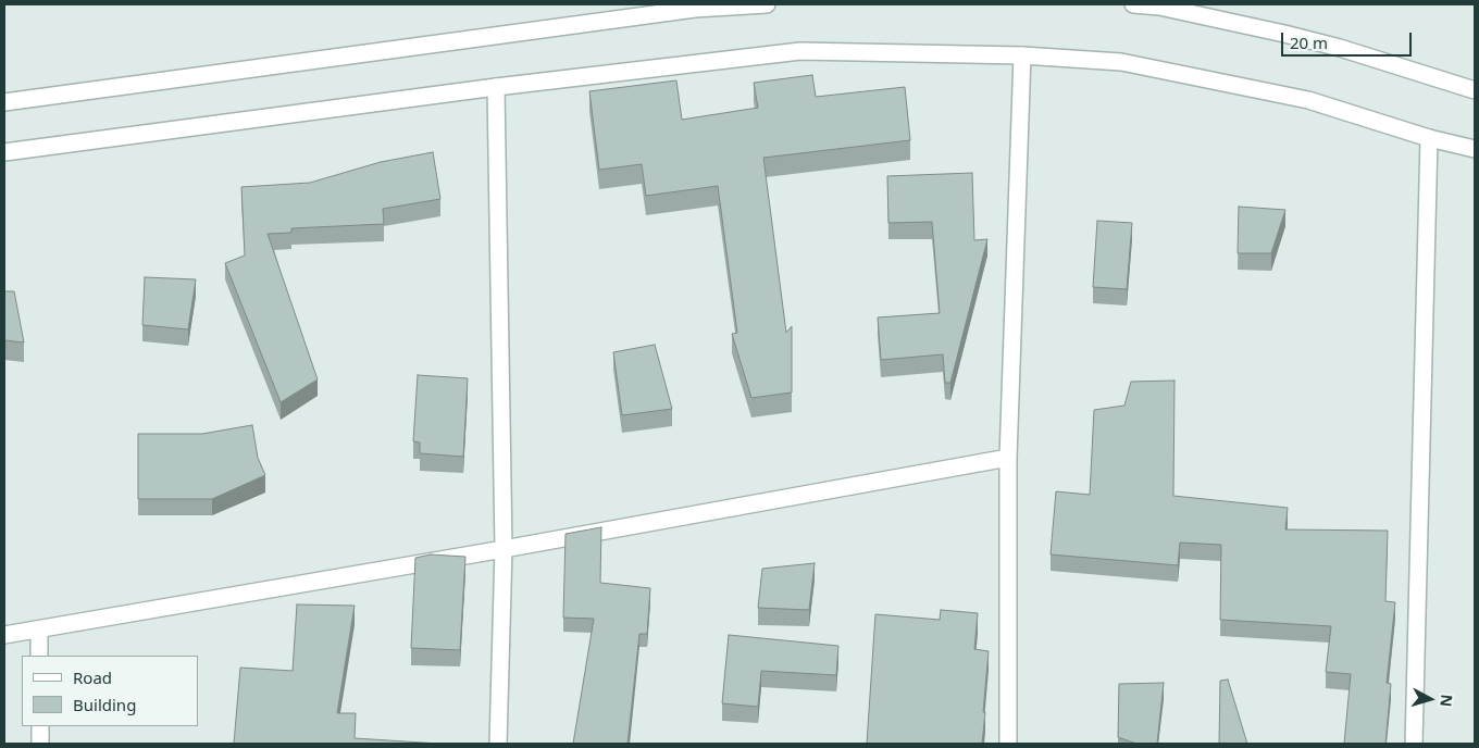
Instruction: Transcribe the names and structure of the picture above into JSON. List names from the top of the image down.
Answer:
{
  "legend": ["Road", "Building"],
  "scale_bar": "20 m",
  "north": "right"
}
